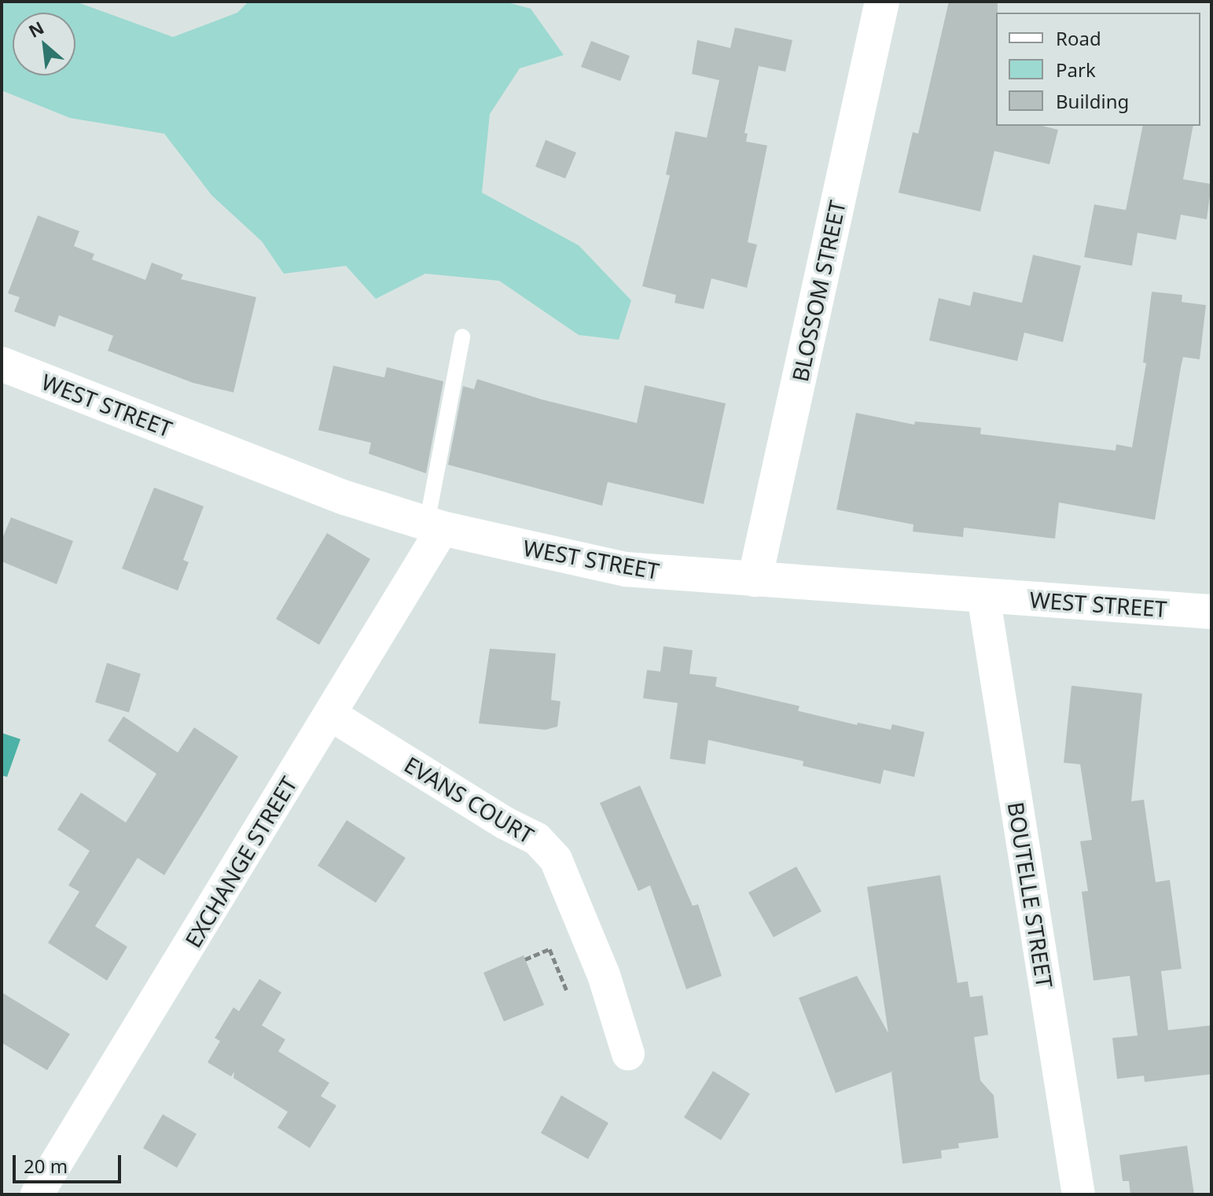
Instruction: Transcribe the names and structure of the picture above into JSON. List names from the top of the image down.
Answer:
{
  "streets": {
    "main road": ["BLOSSOM STREET", "WEST STREET"],
    "street": ["EVANS COURT", "EXCHANGE STREET", "BOUTELLE STREET"]
  },
  "crossings": [
    ["BLOSSOM STREET", "WEST STREET"],
    ["WEST STREET", "EXCHANGE STREET"],
    ["WEST STREET", "BOUTELLE STREET"],
    ["EVANS COURT", "EXCHANGE STREET"]
  ],
  "legend": ["Road", "Park", "Building"],
  "scale_bar": "20 m",
  "north": "top left"
}
